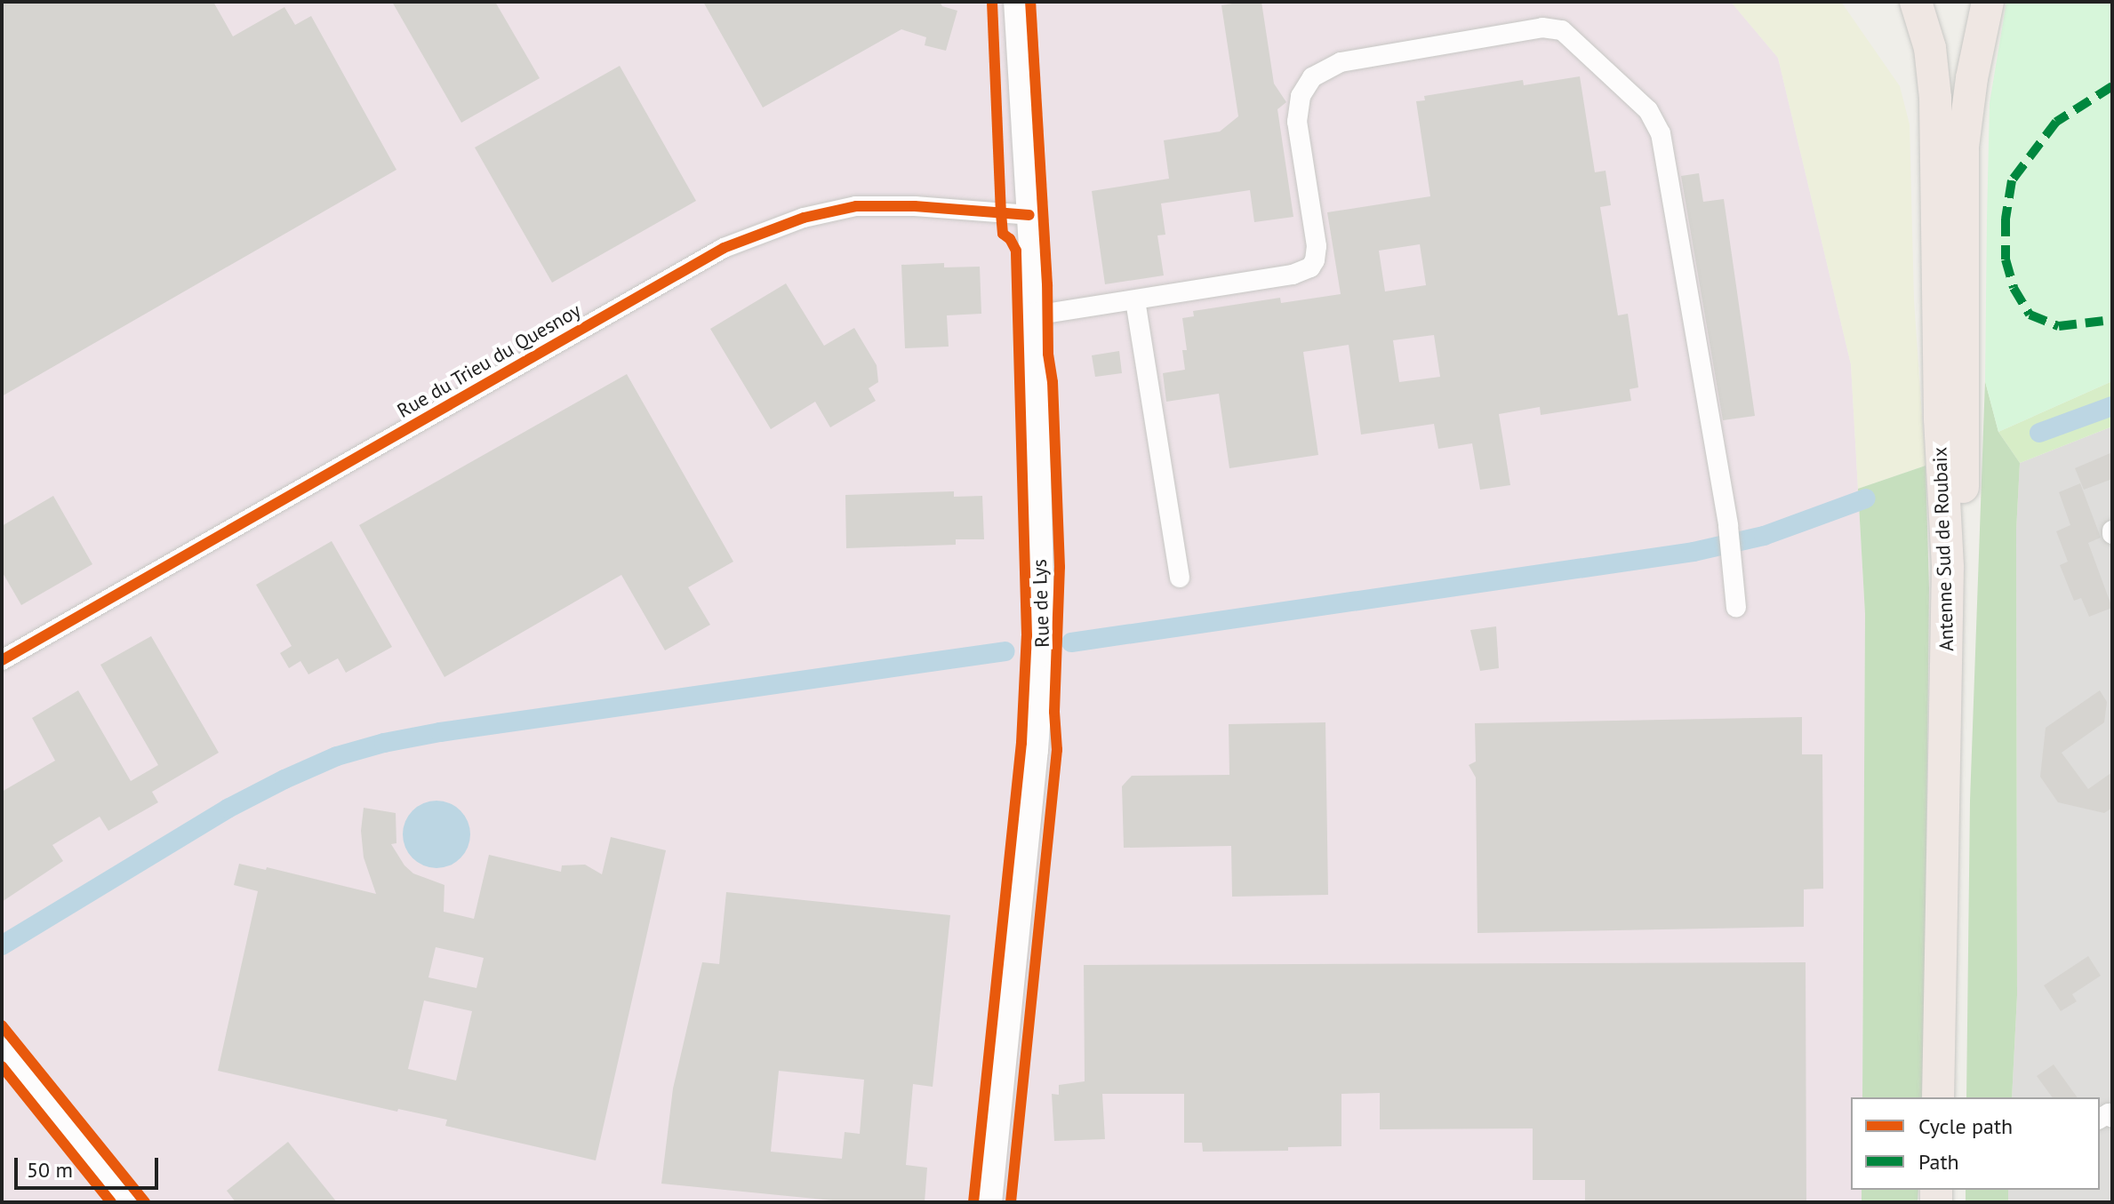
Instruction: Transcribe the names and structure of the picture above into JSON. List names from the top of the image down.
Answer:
{
  "streets": {
    "highway": ["Antenne Sud de Roubaix"],
    "street": ["Rue du Trieu du Quesnoy", "Rue de Lys"]
  },
  "crossings": [
    ["Rue du Trieu du Quesnoy", "Rue de Lys"]
  ],
  "legend": ["Cycle path", "Path"],
  "scale_bar": "50 m"
}
